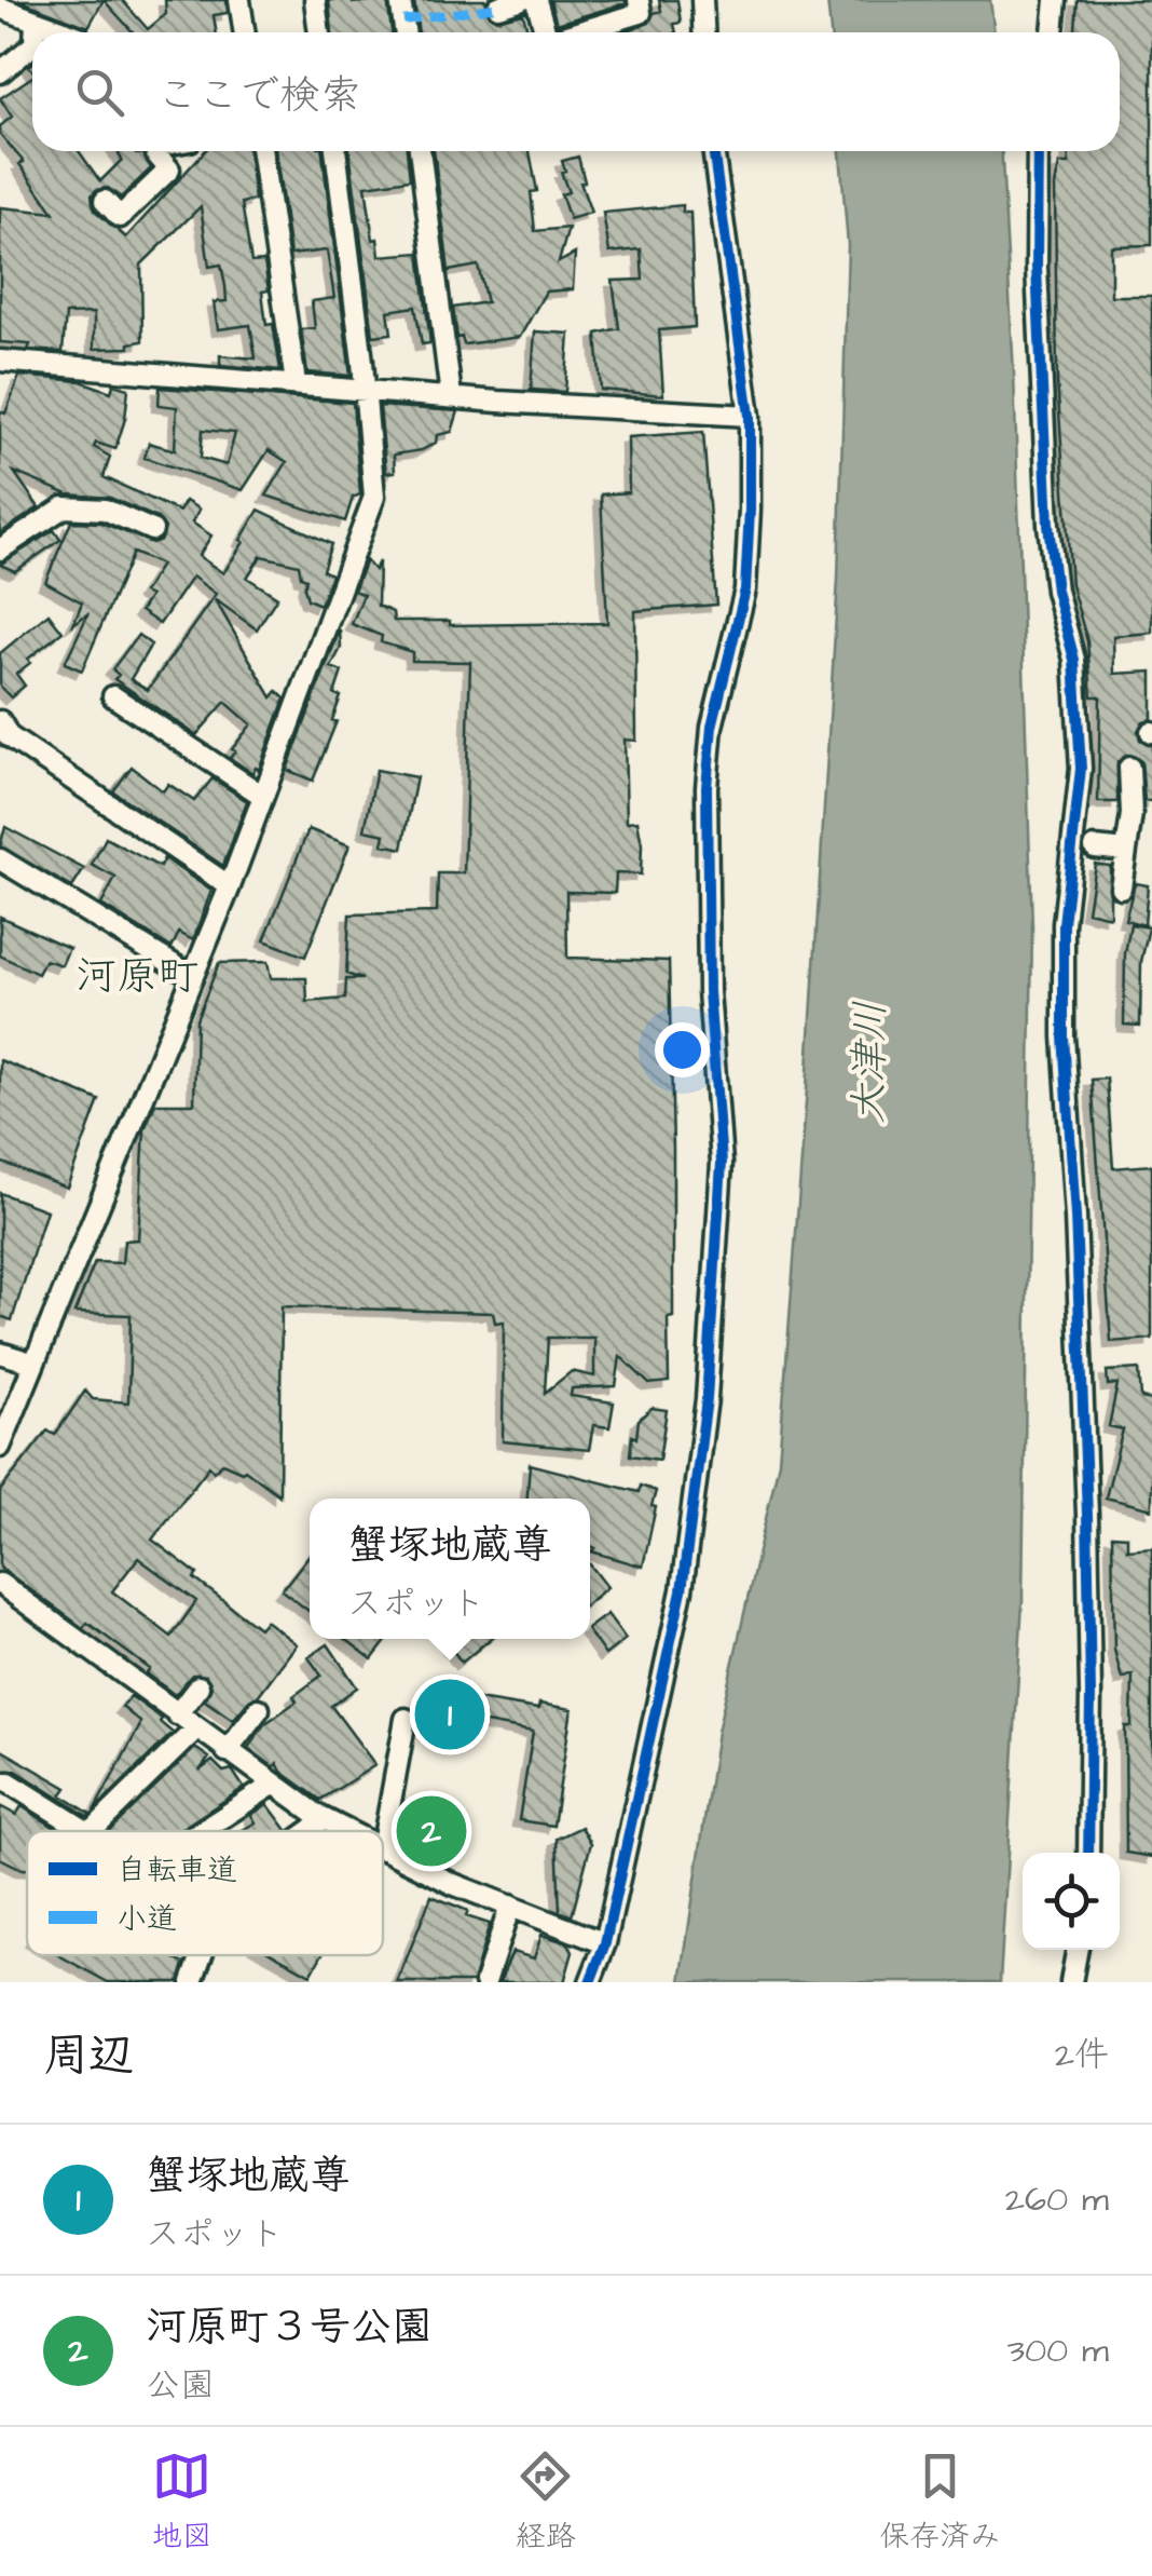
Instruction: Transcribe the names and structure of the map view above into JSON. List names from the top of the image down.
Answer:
{
  "districts": ["河原町"],
  "water": ["大津川"],
  "legend": ["自転車道", "小道"],
  "page": {
    "search": "ここで検索",
    "popup": ["蟹塚地蔵尊", "スポット"],
    "pins": ["1", "2"],
    "heading": ["周辺", "2件"],
    "list": [
      {
        "mark": "1",
        "name": "蟹塚地蔵尊",
        "note": "スポット",
        "value": "260 m"
      },
      {
        "mark": "2",
        "name": "河原町３号公園",
        "note": "公園",
        "value": "300 m"
      }
    ],
    "nav": ["地図", "経路", "保存済み"]
  }
}
